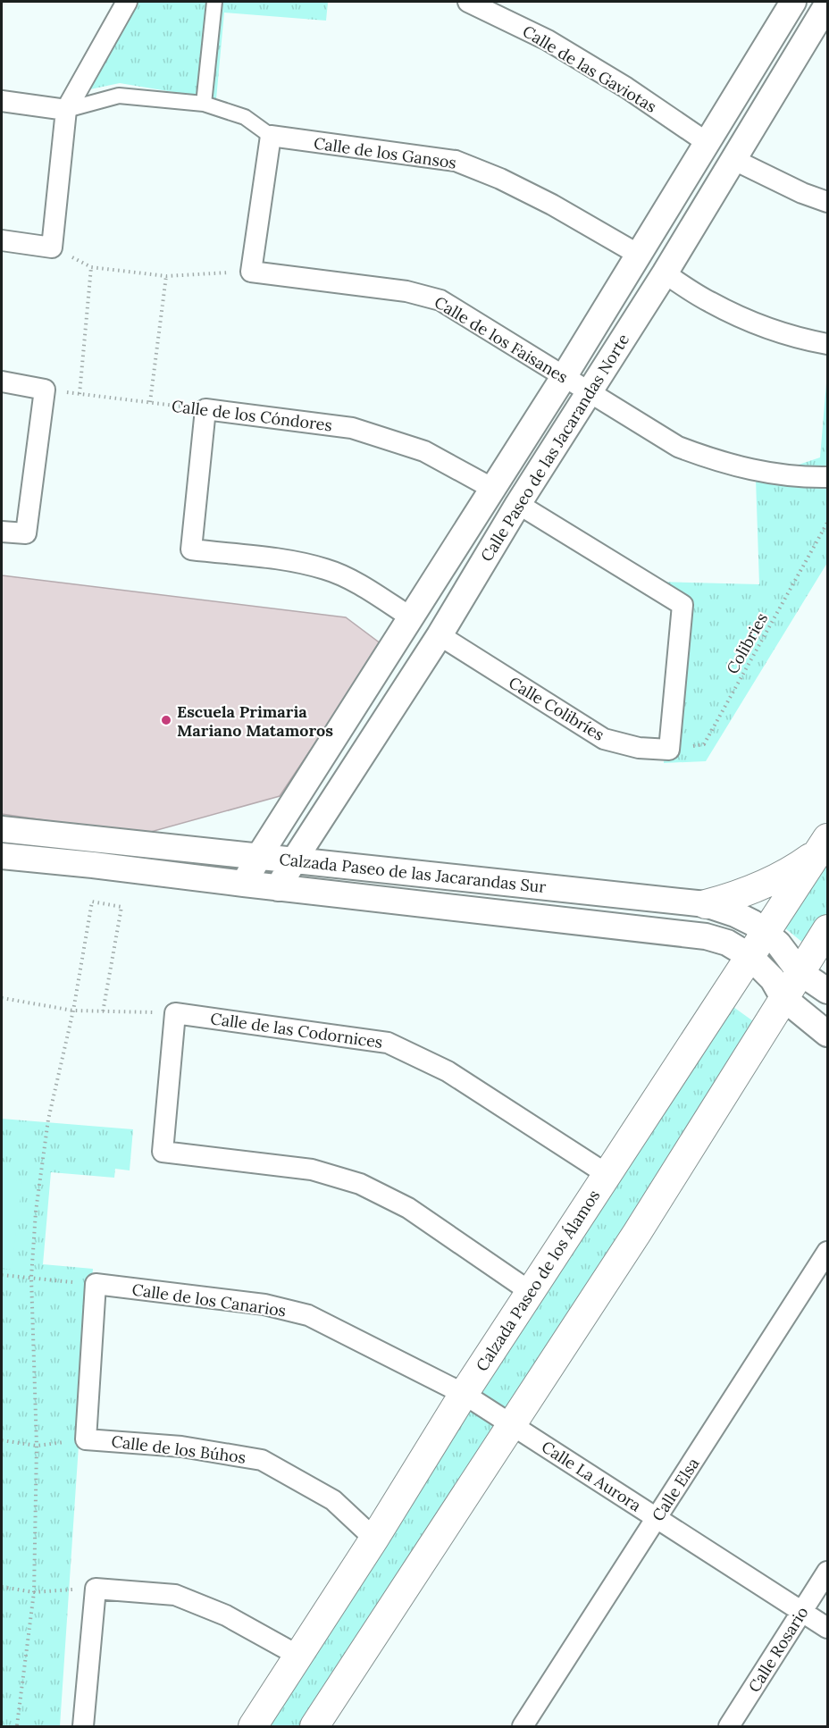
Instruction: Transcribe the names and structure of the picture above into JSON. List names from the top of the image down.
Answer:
{
  "streets": {
    "main road": ["Calzada Paseo de los Álamos"],
    "street": [
      "Calle de las Gaviotas",
      "Calle de los Gansos",
      "Calle de los Faisanes",
      "Calle de los Cóndores",
      "Calle Paseo de las Jacarandas Norte",
      "Calle Colibríes",
      "Calzada Paseo de las Jacarandas Sur",
      "Calle de las Codornices",
      "Calle de los Canarios",
      "Calle de los Búhos",
      "Calle La Aurora",
      "Calle Elsa",
      "Calle Rosario"
    ],
    "path": ["Colibries"]
  },
  "crossings": [
    ["Calle de las Gaviotas", "Calle Paseo de las Jacarandas Norte"],
    ["Calle de los Gansos", "Calle Paseo de las Jacarandas Norte"],
    ["Calle de los Faisanes", "Calle Paseo de las Jacarandas Norte"],
    ["Calle de los Cóndores", "Calle Paseo de las Jacarandas Norte"],
    ["Calle Paseo de las Jacarandas Norte", "Calle Colibríes"],
    ["Calle Paseo de las Jacarandas Norte", "Calzada Paseo de las Jacarandas Sur"],
    ["Colibries", "Calle Colibríes"],
    ["Calzada Paseo de las Jacarandas Sur", "Calzada Paseo de los Álamos"],
    ["Calle de las Codornices", "Calzada Paseo de los Álamos"],
    ["Calzada Paseo de los Álamos", "Calle de los Canarios"],
    ["Calzada Paseo de los Álamos", "Calle de los Búhos"],
    ["Calzada Paseo de los Álamos", "Calle La Aurora"],
    ["Calle de los Canarios", "Calle La Aurora"],
    ["Calle La Aurora", "Calle Elsa"],
    ["Calle La Aurora", "Calle Rosario"]
  ],
  "places": ["Escuela Primaria Mariano Matamoros"]
}
